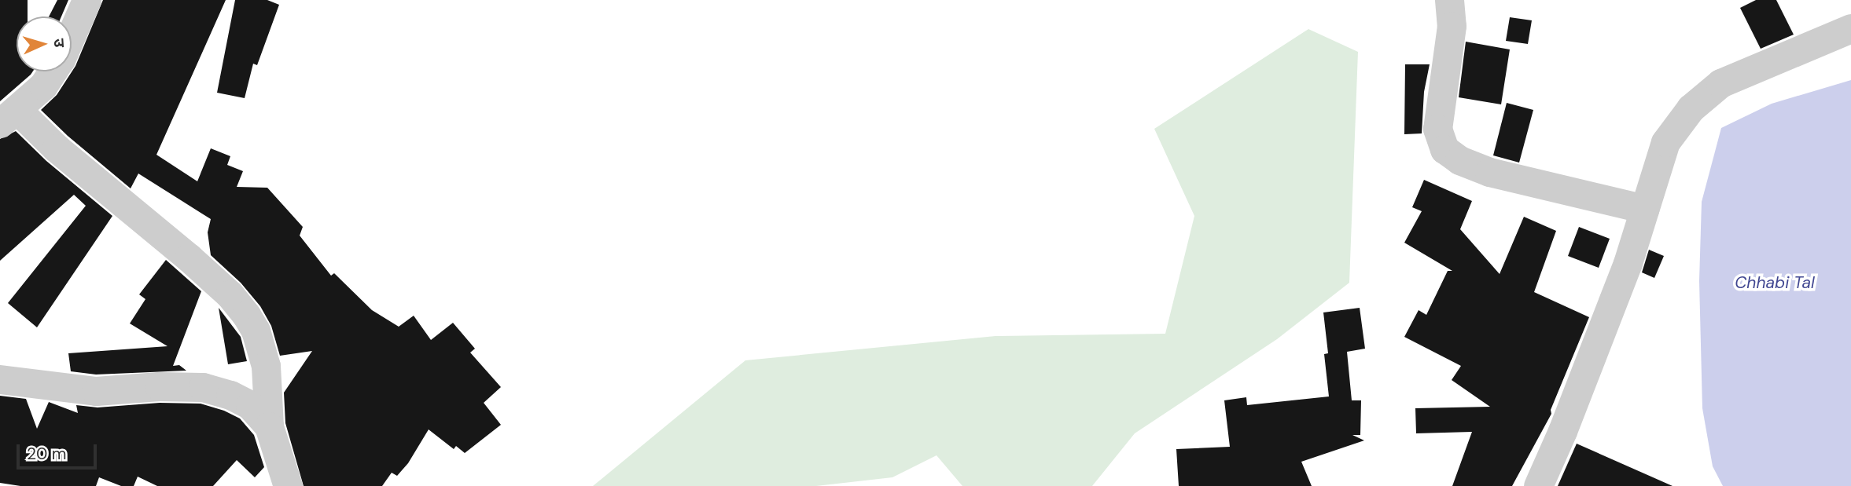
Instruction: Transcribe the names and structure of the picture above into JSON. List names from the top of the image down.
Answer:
{
  "water": ["Chhabi Tal"],
  "scale_bar": "20 m",
  "north": "right"
}
